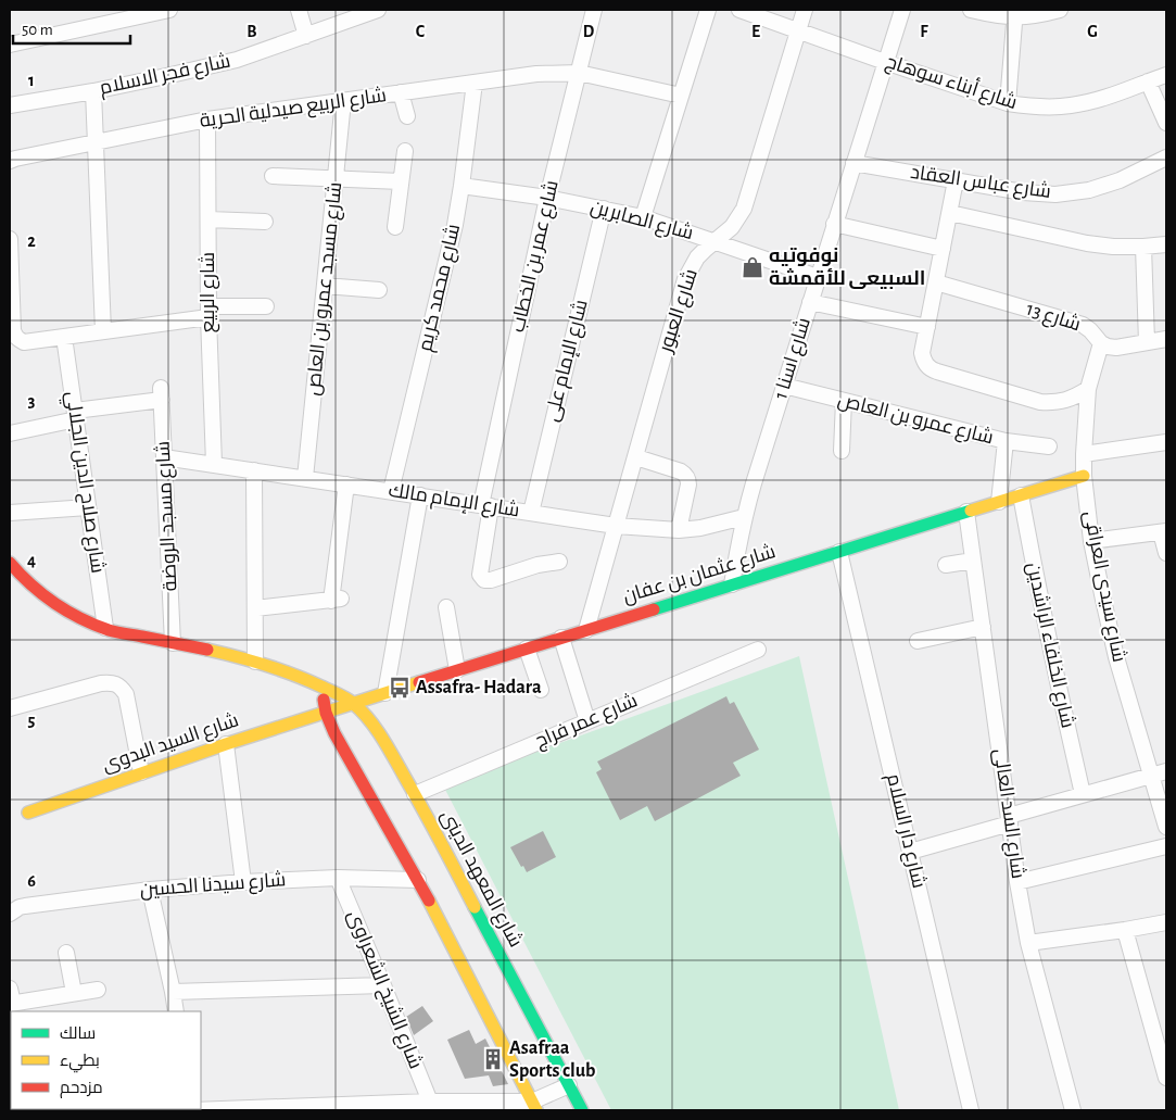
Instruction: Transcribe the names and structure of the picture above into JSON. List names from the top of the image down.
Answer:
{
  "streets": {
    "street": [
      "شارع فجر الاسلام",
      "شارع أبناء سوهاج",
      "شارع الربيع صيدلية الحرية",
      "شارع عباس العقاد",
      "شارع الصابرين",
      "شارع عمر بن الخطاب",
      "شارع محمد كريم",
      "شارع مسجد عمرو بن العاص",
      "شارع الربيع",
      "شارع العبور",
      "شارع 13",
      "شارع اسنا 1",
      "شارع الإمام على",
      "شارع عمرو بن العاص",
      "شارع صلاح الدين الجلالي",
      "شارع الإمام مالك",
      "شارع مسجد الروضة",
      "شارع عثمان بن عفان",
      "شارع سيدى العراقى",
      "شارع الخلفاء الراشدين",
      "شارع عمر فراج",
      "شارع السيد البدوى",
      "شارع السد العالى",
      "شارع دار السلام",
      "شارع المعهد الدينى",
      "شارع سيدنا الحسين",
      "شارع الشيخ الشعراوى"
    ]
  },
  "crossings": [
    ["شارع أبناء سوهاج", "شارع العبور"],
    ["شارع أبناء سوهاج", "شارع اسنا 1"],
    ["شارع الربيع صيدلية الحرية", "شارع عمر بن الخطاب"],
    ["شارع الربيع صيدلية الحرية", "شارع محمد كريم"],
    ["شارع الربيع صيدلية الحرية", "شارع مسجد عمرو بن العاص"],
    ["شارع الربيع صيدلية الحرية", "شارع الربيع"],
    ["شارع عباس العقاد", "شارع اسنا 1"],
    ["شارع الصابرين", "شارع عمر بن الخطاب"],
    ["شارع الصابرين", "شارع محمد كريم"],
    ["شارع الصابرين", "شارع العبور"],
    ["شارع الصابرين", "شارع اسنا 1"],
    ["شارع الصابرين", "شارع الإمام على"],
    ["شارع عمر بن الخطاب", "شارع الإمام مالك"],
    ["شارع محمد كريم", "شارع الإمام مالك"],
    ["شارع مسجد عمرو بن العاص", "شارع الإمام مالك"],
    ["شارع الربيع", "شارع الإمام مالك"],
    ["شارع العبور", "شارع الإمام مالك"],
    ["شارع العبور", "شارع عثمان بن عفان"],
    ["شارع 13", "شارع سيدى العراقى"],
    ["شارع اسنا 1", "شارع عمرو بن العاص"],
    ["شارع اسنا 1", "شارع الإمام مالك"],
    ["شارع اسنا 1", "شارع عثمان بن عفان"],
    ["شارع الإمام على", "شارع الإمام مالك"],
    ["شارع صلاح الدين الجلالي", "شارع مسجد الروضة"],
    ["شارع صلاح الدين الجلالي", "شارع المعهد الدينى"],
    ["شارع الإمام مالك", "شارع مسجد الروضة"],
    ["شارع مسجد الروضة", "شارع المعهد الدينى"],
    ["شارع عثمان بن عفان", "شارع سيدى العراقى"],
    ["شارع عثمان بن عفان", "شارع الخلفاء الراشدين"],
    ["شارع عثمان بن عفان", "شارع السيد البدوى"],
    ["شارع عثمان بن عفان", "شارع السد العالى"],
    ["شارع عثمان بن عفان", "شارع دار السلام"],
    ["شارع عثمان بن عفان", "شارع المعهد الدينى"],
    ["شارع عمر فراج", "شارع المعهد الدينى"],
    ["شارع سيدنا الحسين", "شارع الشيخ الشعراوى"]
  ],
  "places": {
    "shop": ["نوفوتيه السبيعى للأقمشة"],
    "bus stop": ["Assafra- Hadara"],
    "building": ["Asafraa Sports club"]
  },
  "legend": ["سالك", "بطيء", "مزدحم"],
  "scale_bar": "50 m",
  "grid": {
    "columns": [
      "B",
      "C",
      "D",
      "E",
      "F",
      "G"
    ],
    "rows": [
      "1",
      "2",
      "3",
      "4",
      "5",
      "6"
    ]
  }
}
